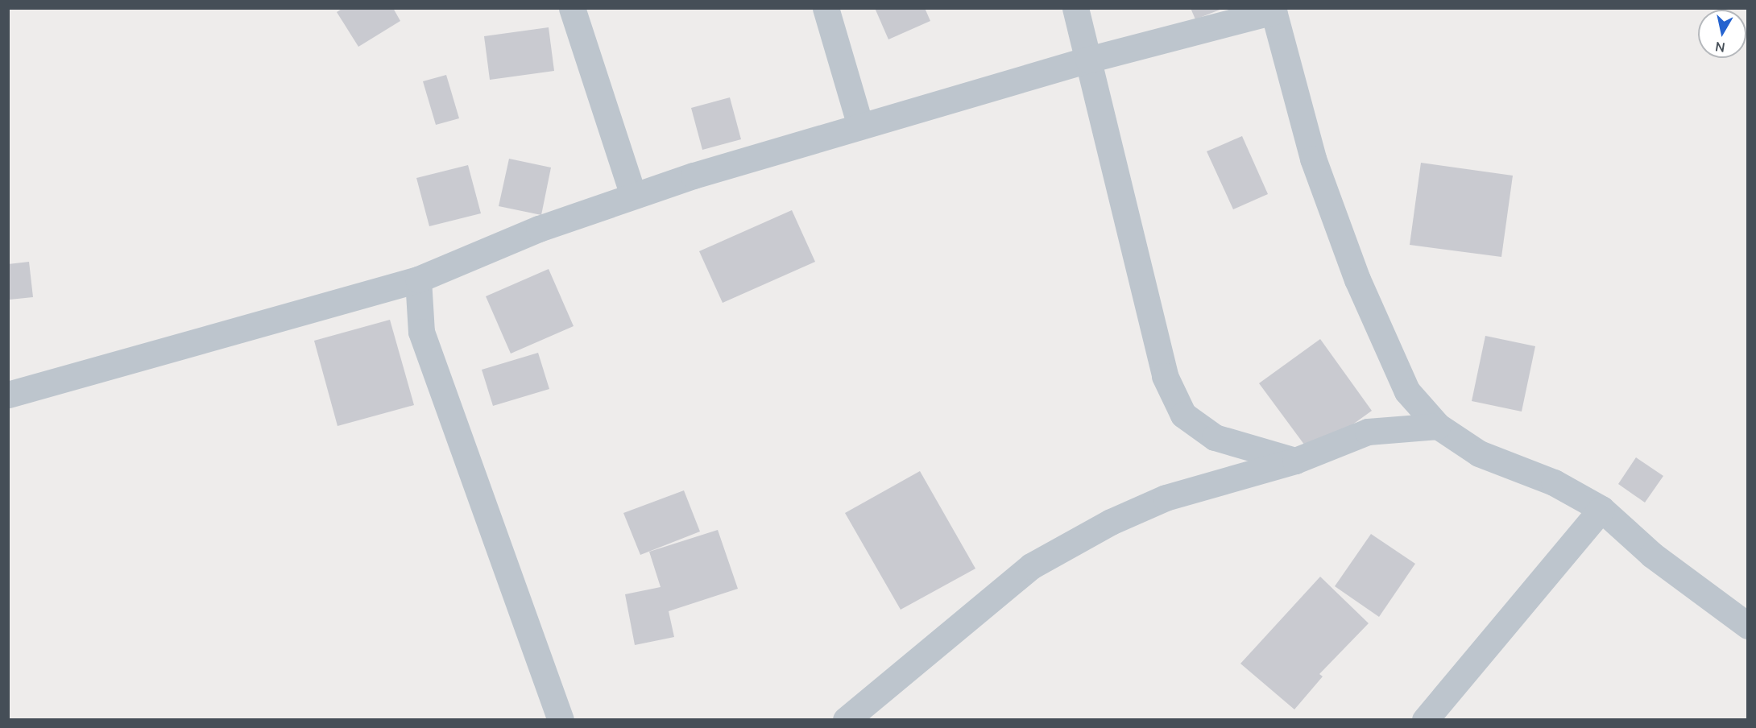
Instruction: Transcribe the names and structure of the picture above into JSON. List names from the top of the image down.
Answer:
{
  "north": "bottom"
}
